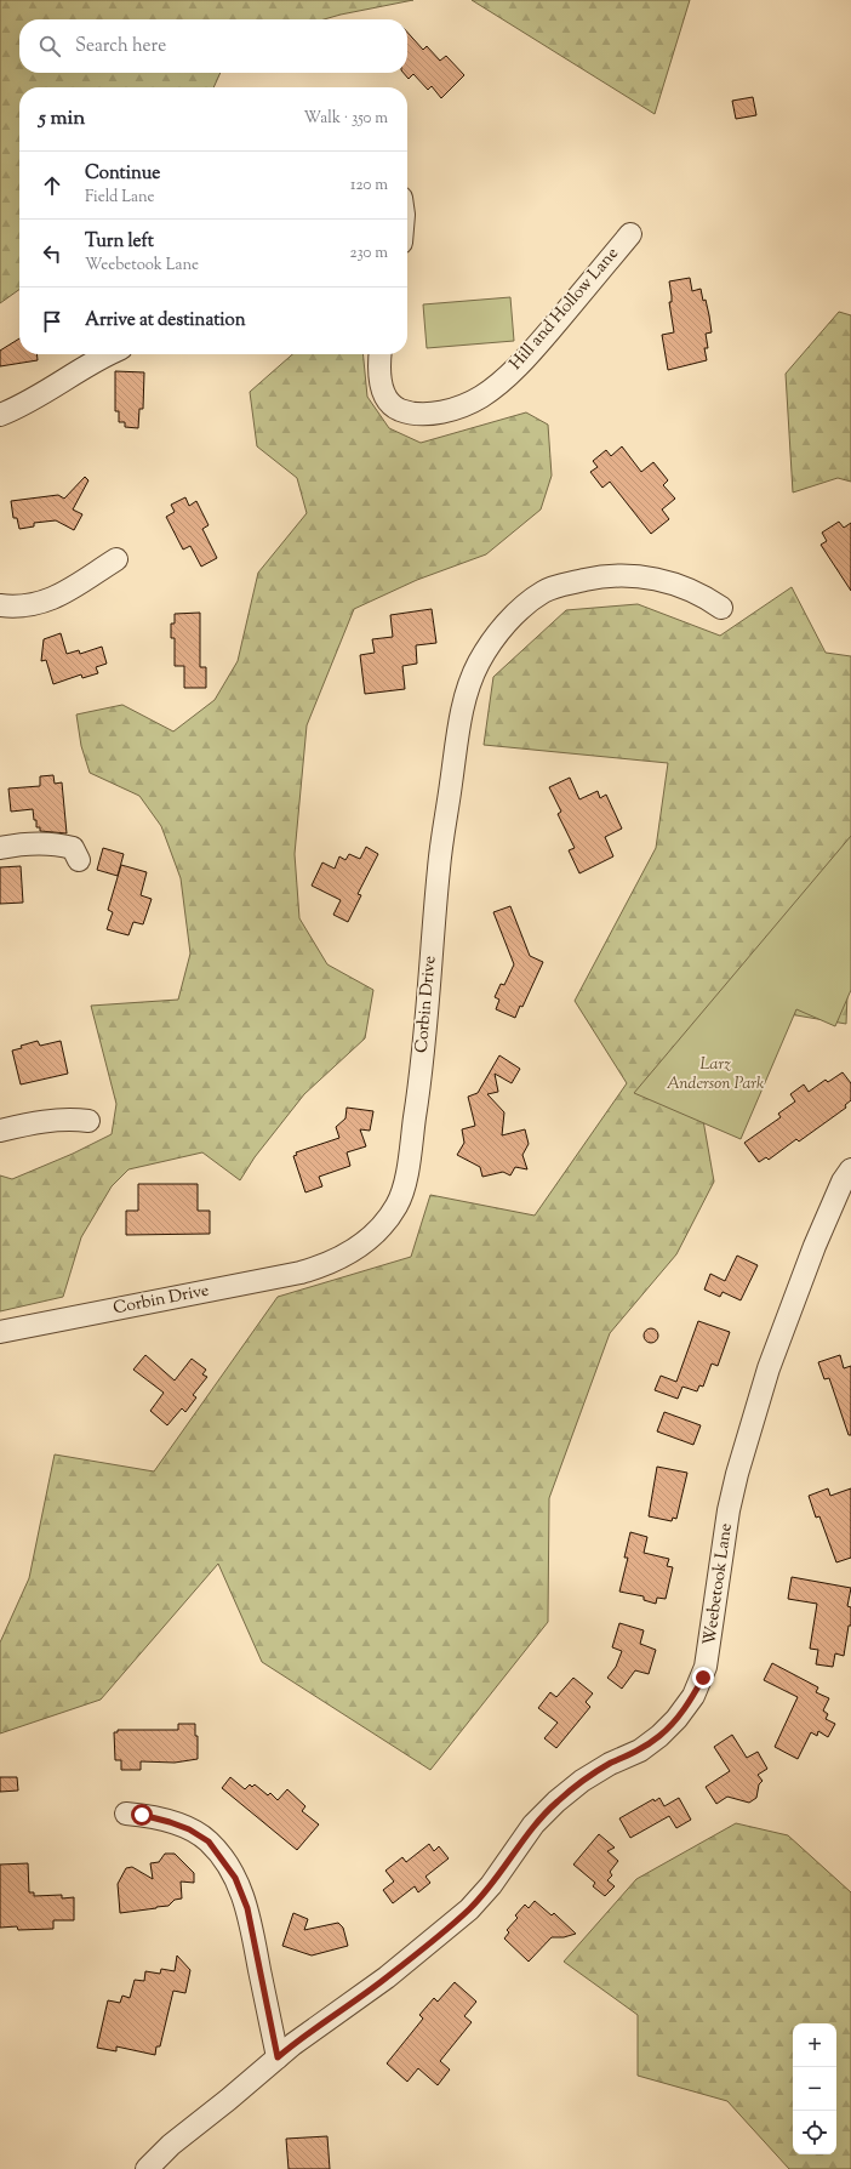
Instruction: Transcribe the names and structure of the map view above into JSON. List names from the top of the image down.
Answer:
{
  "streets": {
    "street": ["Hill and Hollow Lane", "Corbin Drive", "Weebetook Lane"]
  },
  "parks": ["Larz Anderson Park"],
  "page": {
    "search": "Search here",
    "heading": ["5 min", "Walk · 350 m"],
    "list": [
      ["Continue", "Field Lane", "120 m"],
      ["Turn left", "Weebetook Lane", "230 m"],
      "Arrive at destination"
    ],
    "map_buttons": ["+", "−"]
  }
}
